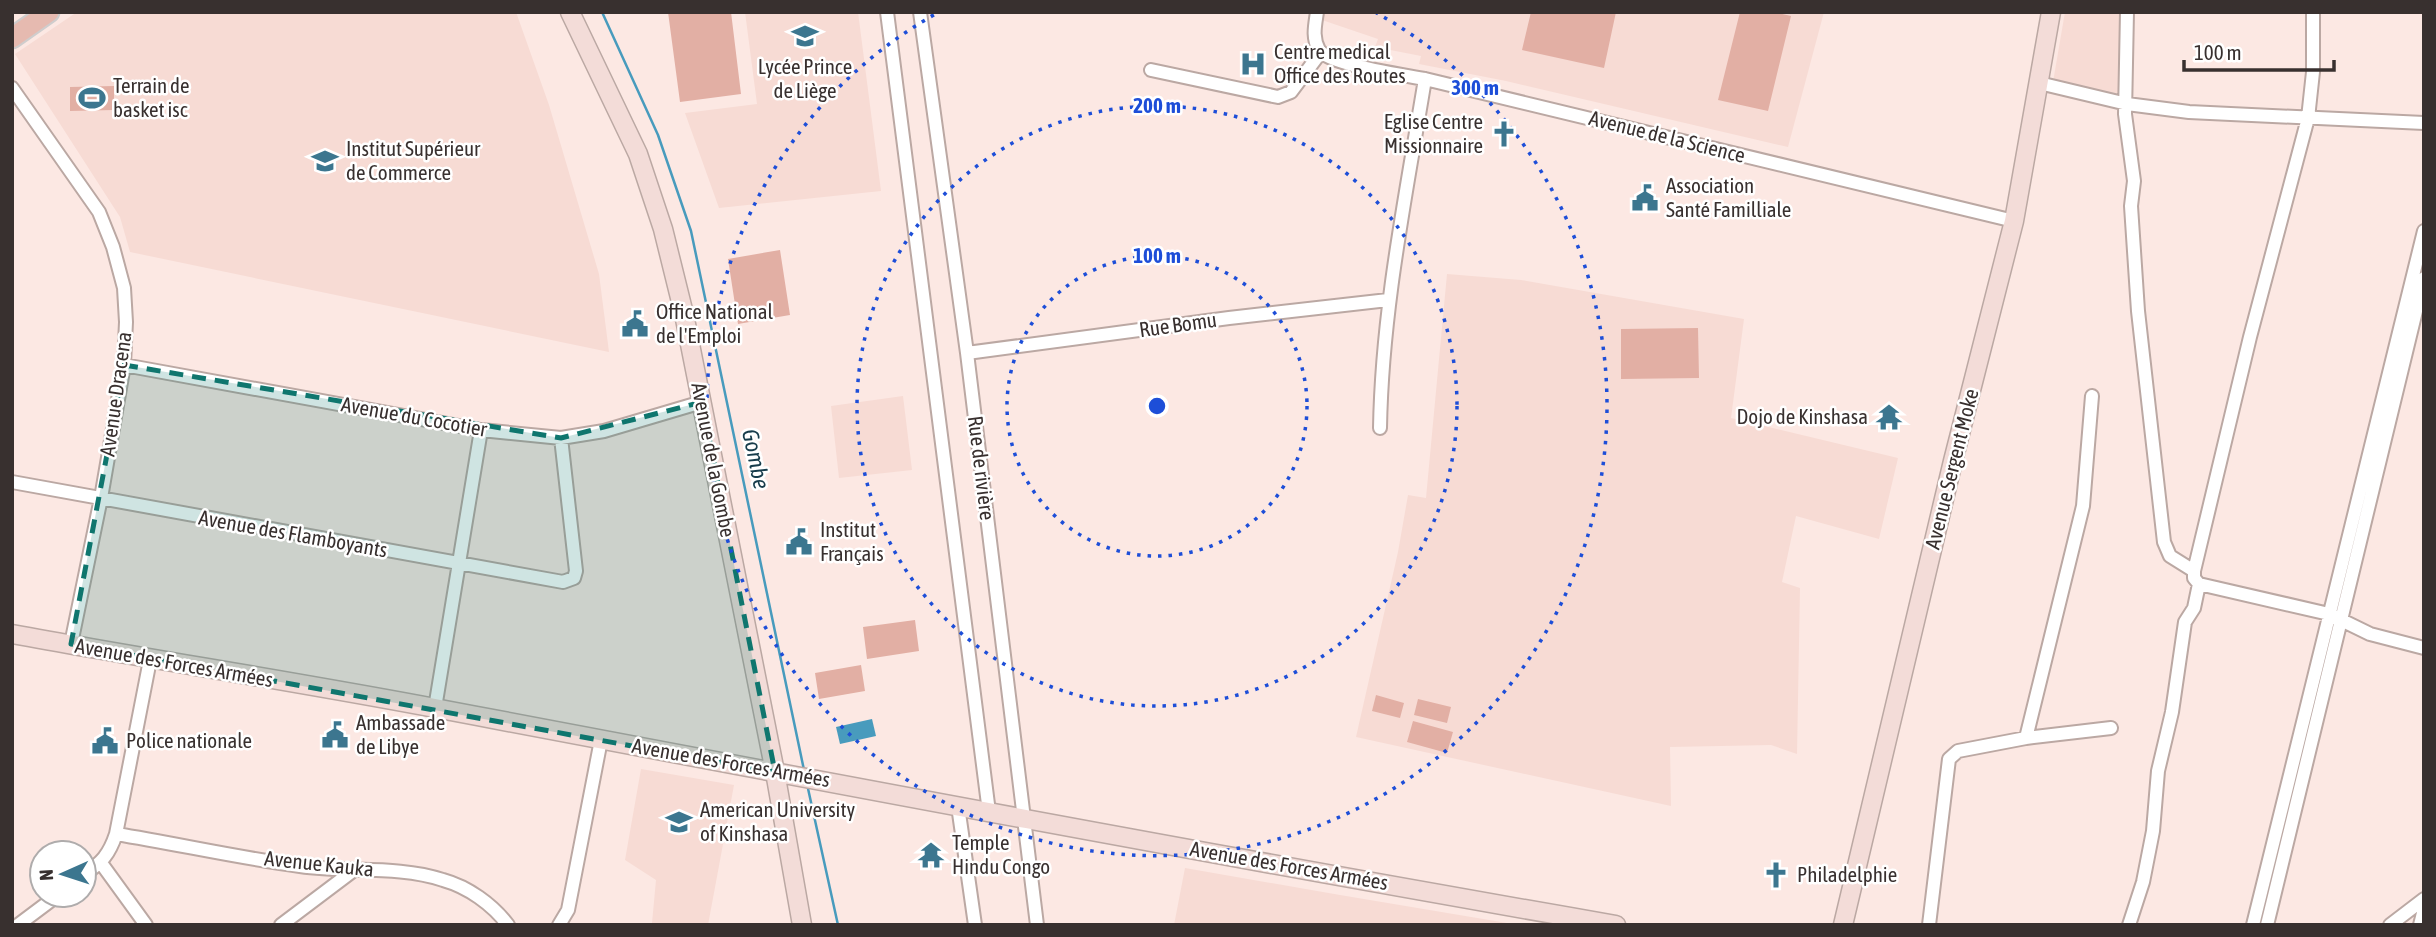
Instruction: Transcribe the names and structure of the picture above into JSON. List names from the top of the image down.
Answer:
{
  "streets": {
    "street": [
      "Avenue de la Science",
      "Rue Bomu",
      "Avenue Dracena",
      "Avenue du Cocotier",
      "Avenue de la Gombe",
      "Rue de rivière",
      "Avenue Sergent Moke",
      "Avenue des Flamboyants",
      "Avenue des Forces Armées",
      "Avenue Kauka"
    ]
  },
  "crossings": [
    ["Avenue de la Science", "Avenue Sergent Moke"],
    ["Rue Bomu", "Rue de rivière"],
    ["Avenue Dracena", "Avenue du Cocotier"],
    ["Avenue Dracena", "Avenue des Flamboyants"],
    ["Avenue Dracena", "Avenue des Forces Armées"],
    ["Avenue du Cocotier", "Avenue de la Gombe"],
    ["Avenue du Cocotier", "Avenue des Flamboyants"],
    ["Avenue de la Gombe", "Avenue des Forces Armées"],
    ["Rue de rivière", "Avenue des Forces Armées"]
  ],
  "water": ["Gombe"],
  "places": {
    "school or university": ["Lycée Prince de Liège", "Institut Supérieur de Commerce", "American University of Kinshasa"],
    "hospital": ["Centre medical Office des Routes"],
    "sports": ["Terrain de basket isc"],
    "church": ["Eglise Centre Missionnaire", "Philadelphie"],
    "public building": [
      "Association Santé Familliale",
      "Office National de l'Emploi",
      "Institut Français",
      "Ambassade de Libye",
      "Police nationale"
    ],
    "temple": ["Dojo de Kinshasa", "Temple Hindu Congo"]
  },
  "scale_bar": "100 m",
  "north": "left",
  "rings": ["300 m", "200 m", "100 m"]
}
